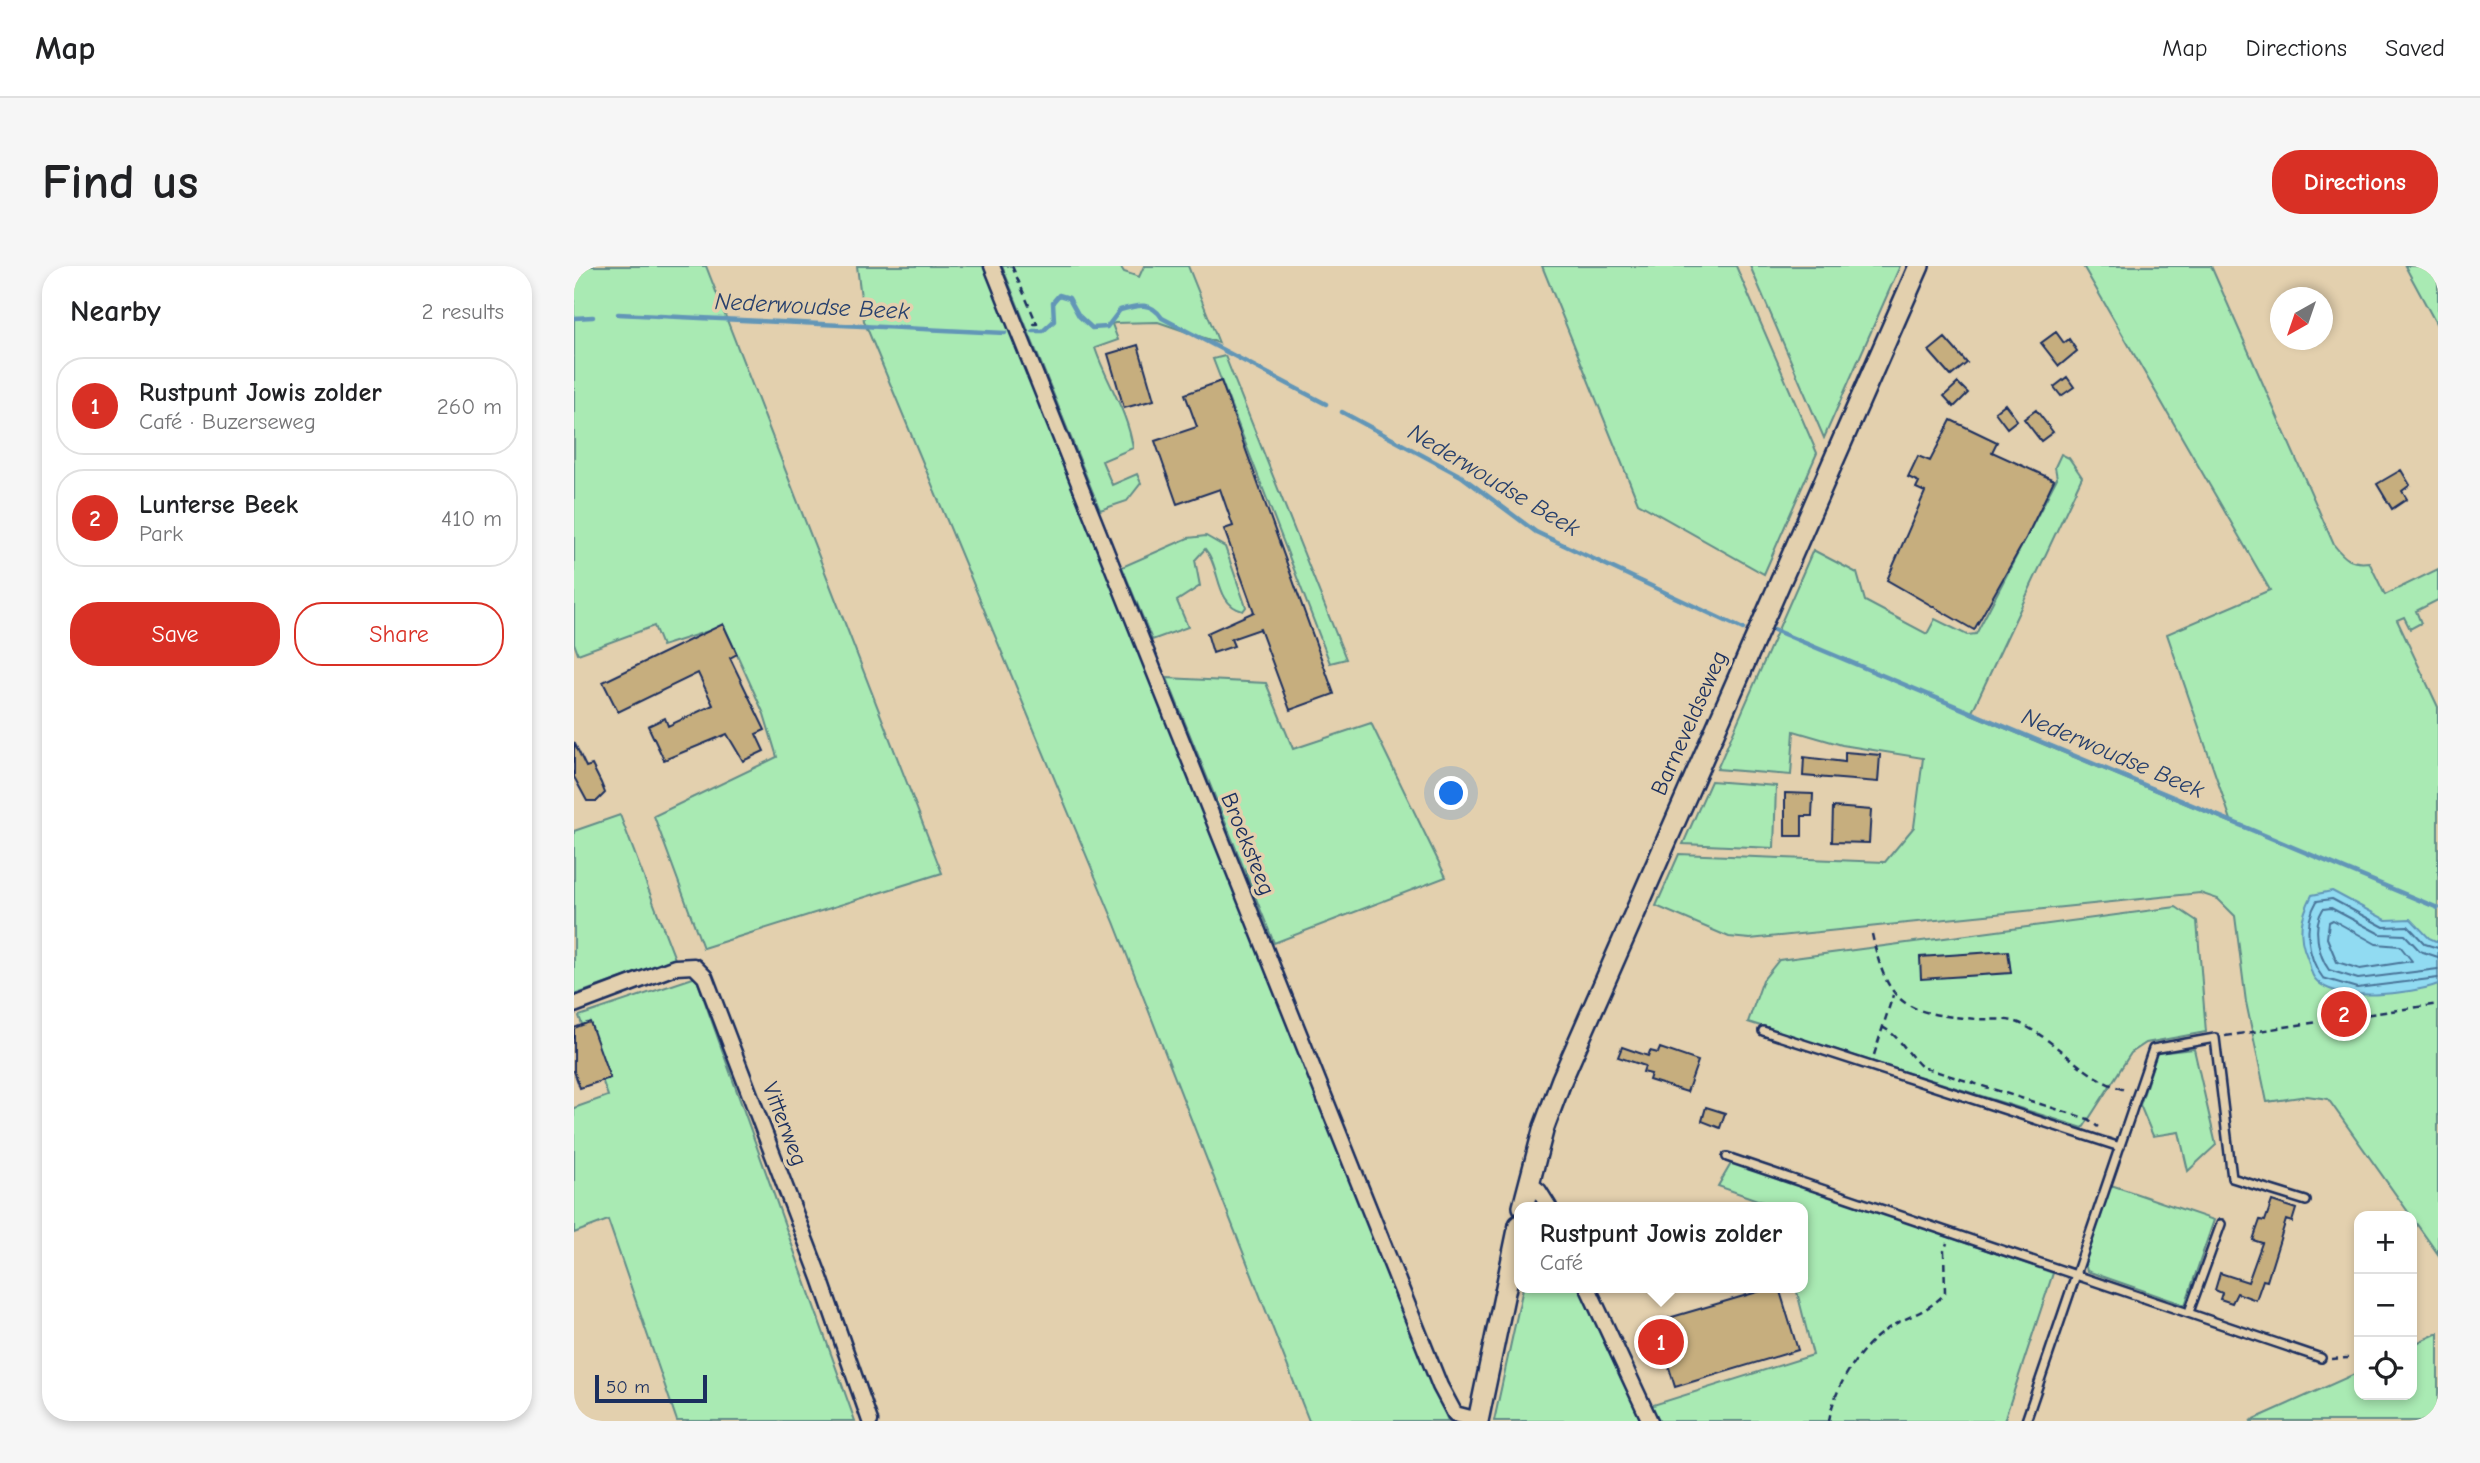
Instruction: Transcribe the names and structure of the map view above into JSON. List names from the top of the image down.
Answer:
{
  "streets": {
    "main road": ["Barneveldseweg"],
    "street": ["Broeksteeg", "Vitterweg"]
  },
  "water": ["Nederwoudse Beek"],
  "scale_bar": "50 m",
  "north": "bottom left",
  "page": {
    "header": "Map",
    "nav": ["Map", "Directions", "Saved"],
    "buttons": [
      "Directions",
      ["Save", "Share"]
    ],
    "title": "Find us",
    "heading": ["Nearby", "2 results"],
    "list": [
      {
        "mark": "1",
        "name": "Rustpunt Jowis zolder",
        "note": "Café · Buzerseweg",
        "value": "260 m"
      },
      {
        "mark": "2",
        "name": "Lunterse Beek",
        "note": "Park",
        "value": "410 m"
      }
    ],
    "pins": ["2", "1"],
    "popup": ["Rustpunt Jowis zolder", "Café"],
    "map_buttons": ["+", "−"],
    "scale": "50 m"
  }
}
